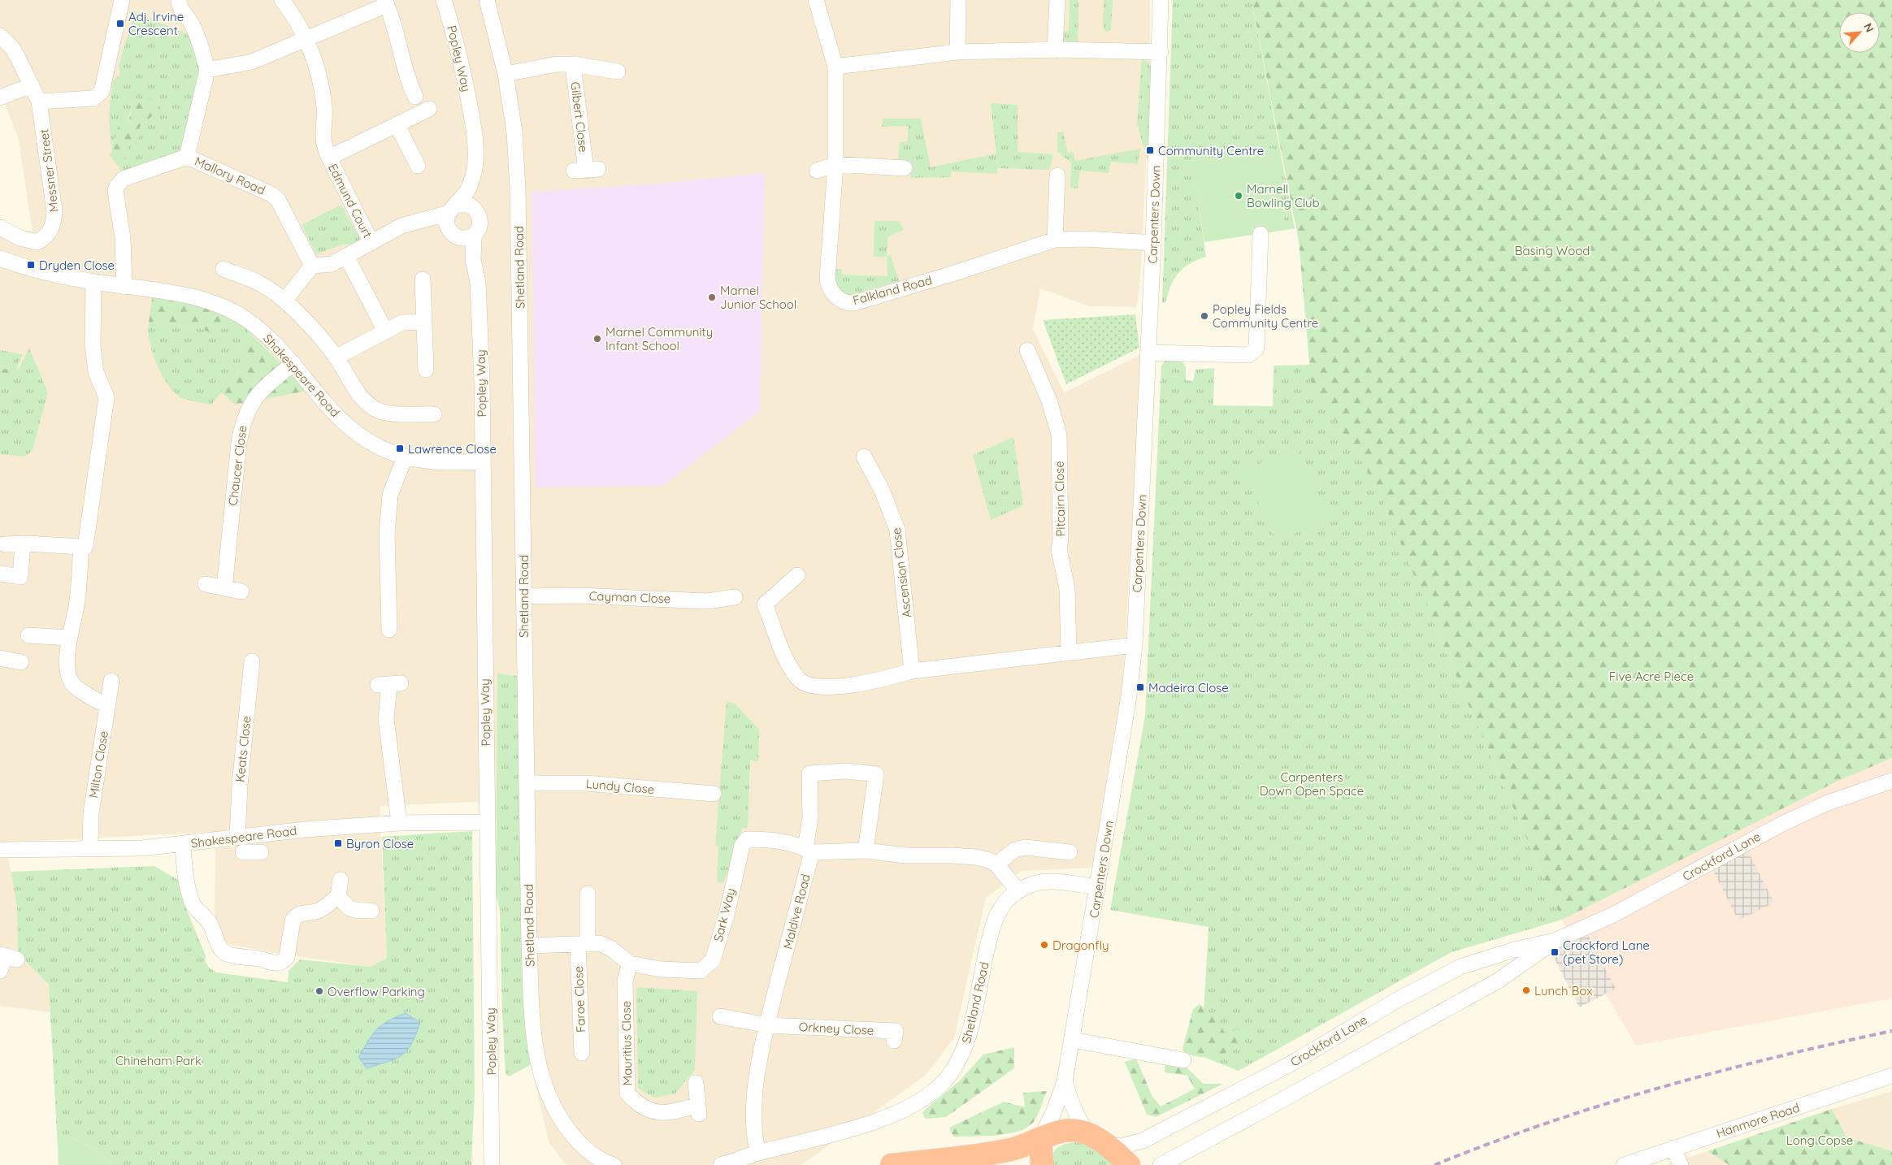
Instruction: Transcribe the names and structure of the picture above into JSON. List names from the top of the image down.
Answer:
{
  "streets": {
    "street": [
      "Popley Way",
      "Gilbert Close",
      "Messner Street",
      "Mallory Road",
      "Edmund Court",
      "Carpenters Down",
      "Shetland Road",
      "Falkland Road",
      "Shakespeare Road",
      "Chaucer Close",
      "Pitcairn Close",
      "Ascension Close",
      "Cayman Close",
      "Keats Close",
      "Milton Close",
      "Lundy Close",
      "Crockford Lane",
      "Maldive Road",
      "Sark Way",
      "Faroe Close",
      "Orkney Close",
      "Mauritius Close",
      "Hanmore Road"
    ]
  },
  "crossings": [
    ["Popley Way", "Shakespeare Road"],
    ["Gilbert Close", "Shetland Road"],
    ["Mallory Road", "Shakespeare Road"],
    ["Carpenters Down", "Shetland Road"],
    ["Carpenters Down", "Falkland Road"],
    ["Shetland Road", "Cayman Close"],
    ["Shetland Road", "Lundy Close"],
    ["Shetland Road", "Maldive Road"],
    ["Shakespeare Road", "Chaucer Close"],
    ["Shakespeare Road", "Keats Close"],
    ["Shakespeare Road", "Milton Close"],
    ["Maldive Road", "Sark Way"],
    ["Maldive Road", "Orkney Close"],
    ["Sark Way", "Mauritius Close"]
  ],
  "parks": [
    "Basing Wood",
    "Five Acre Piece",
    "Carpenters Down Open Space",
    "Chineham Park",
    "Long Copse"
  ],
  "places": {
    "transit": [
      "Adj. Irvine Crescent",
      "Community Centre",
      "Dryden Close",
      "Lawrence Close",
      "Madeira Close",
      "Byron Close",
      "Crockford Lane (pet Store)"
    ],
    "other": [
      "Marnell Bowling Club",
      "Marnel Junior School",
      "Popley Fields Community Centre",
      "Marnel Community Infant School",
      "Dragonfly",
      "Lunch Box",
      "Overflow Parking"
    ]
  },
  "north": "top right"
}
